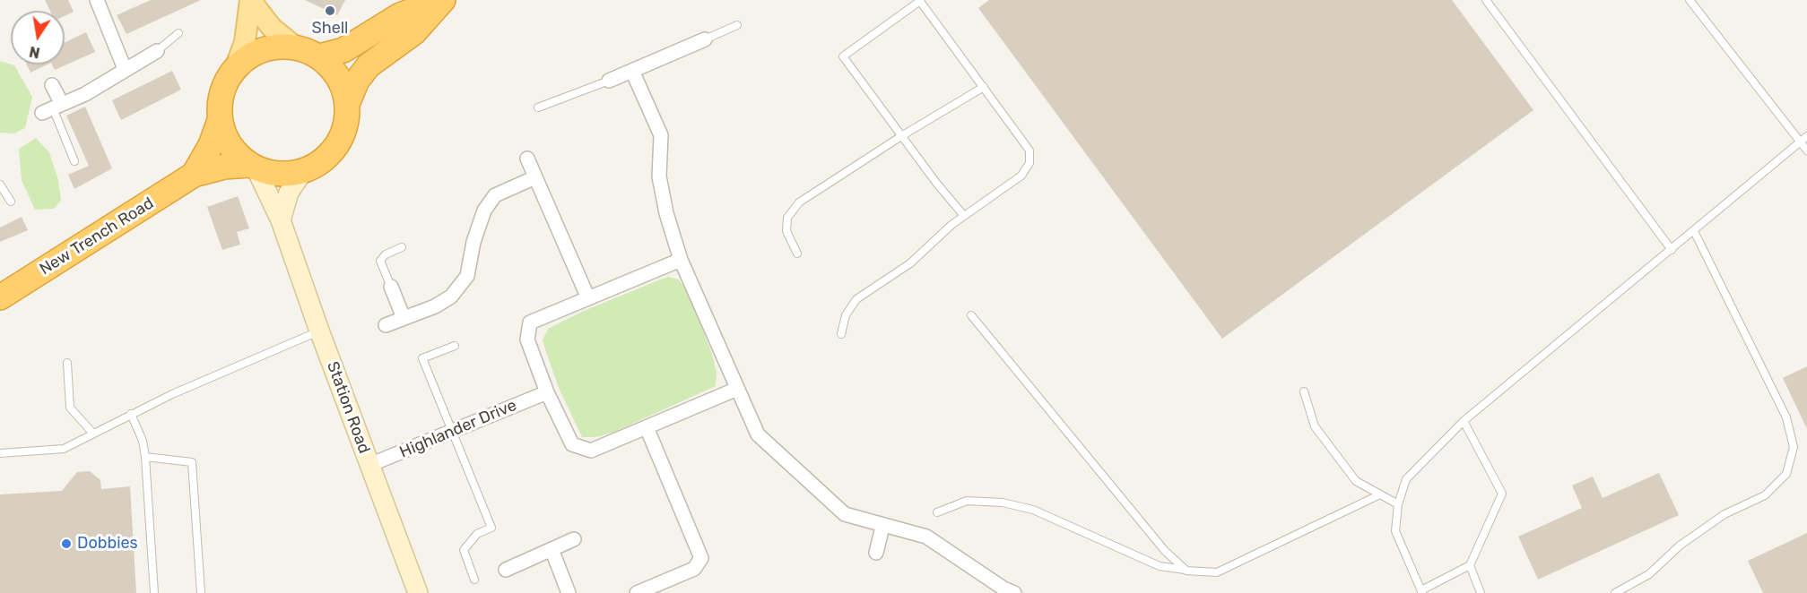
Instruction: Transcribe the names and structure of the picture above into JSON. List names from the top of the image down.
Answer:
{
  "streets": {
    "highway": ["New Trench Road"],
    "street": ["Station Road", "Highlander Drive"]
  },
  "crossings": [
    ["New Trench Road", "Station Road"],
    ["Station Road", "Highlander Drive"]
  ],
  "places": ["Shell", "Dobbies"],
  "north": "bottom"
}
